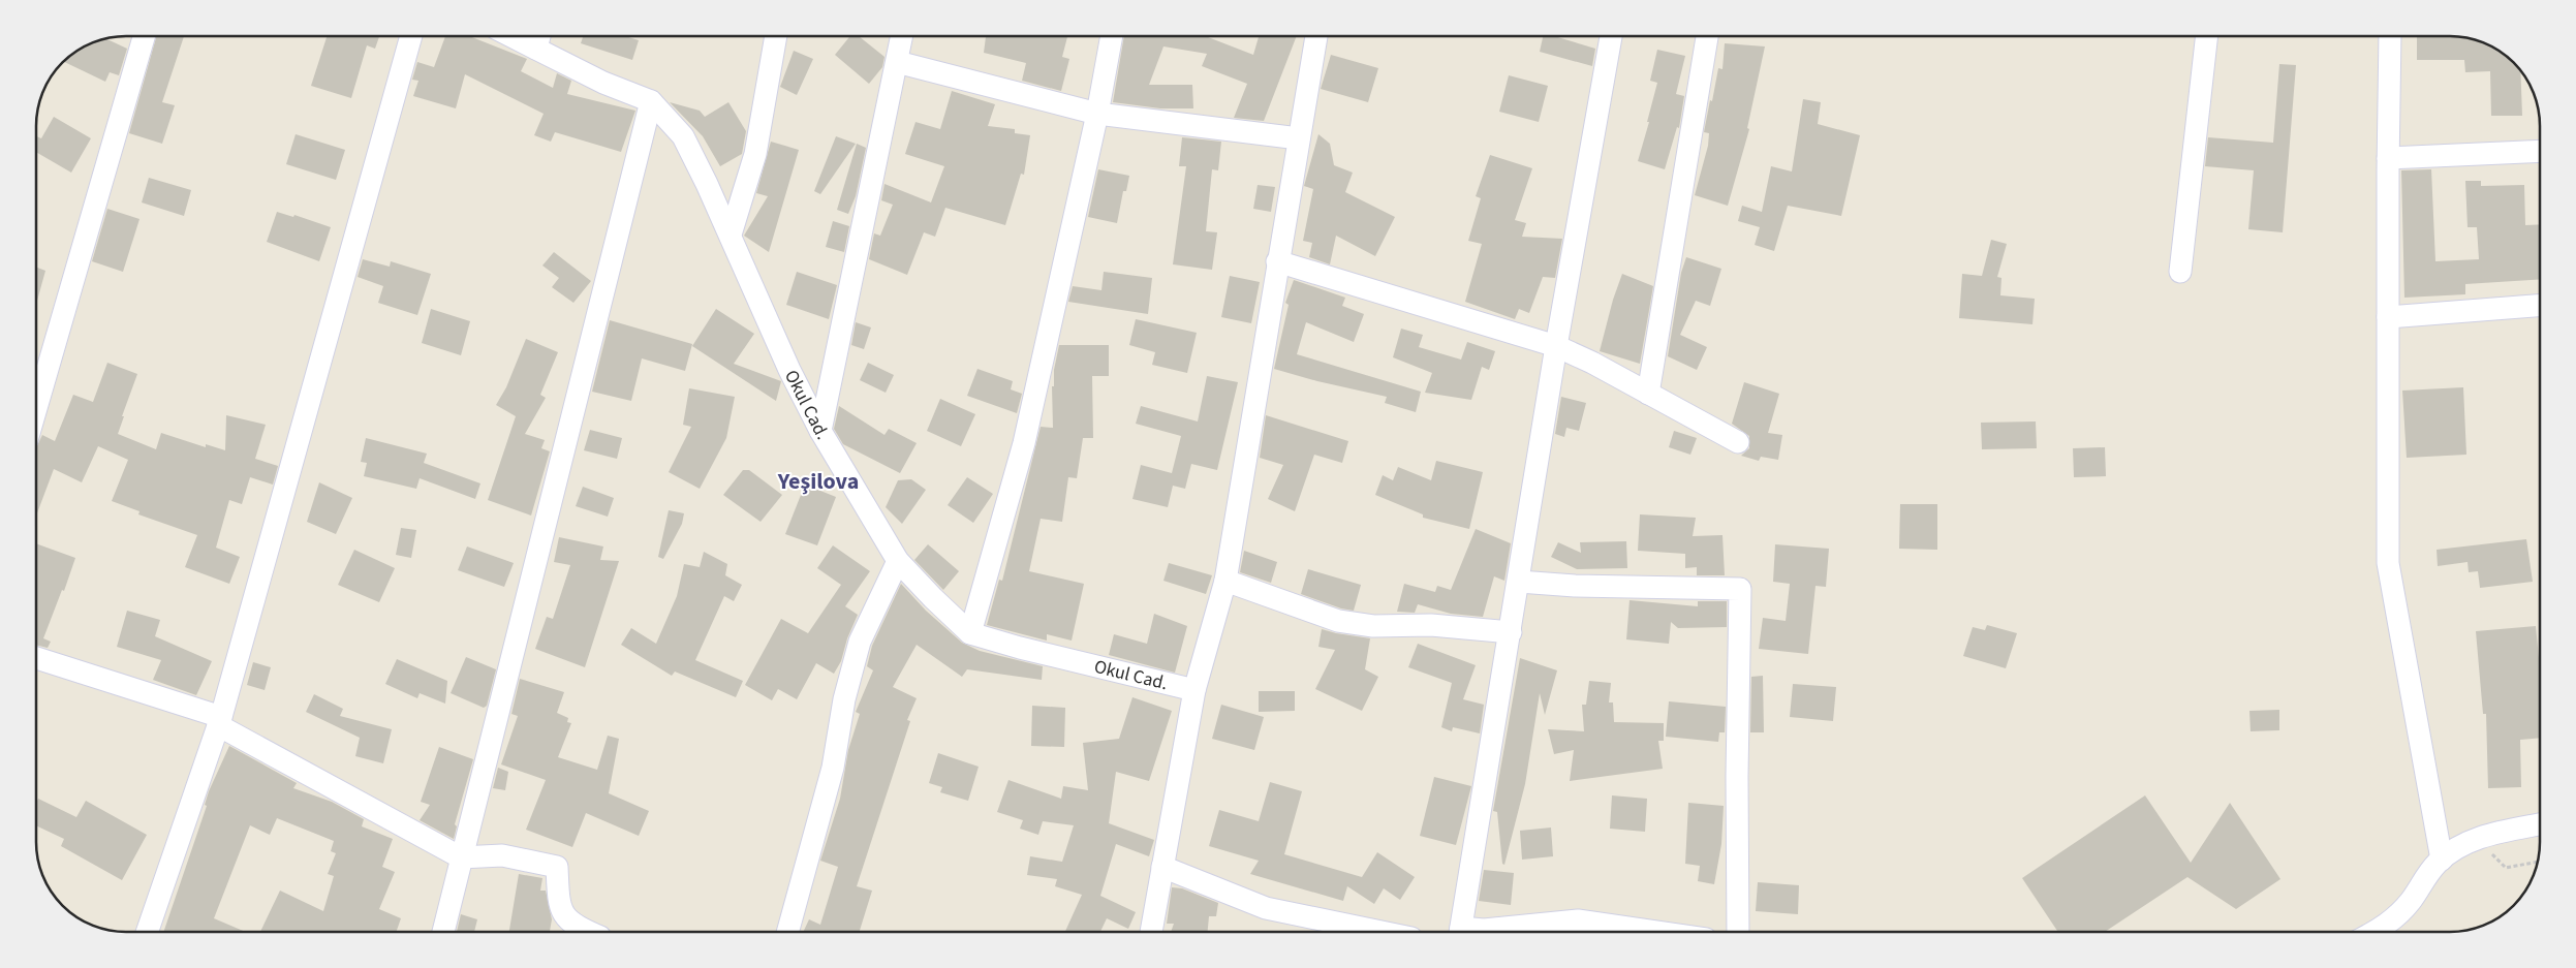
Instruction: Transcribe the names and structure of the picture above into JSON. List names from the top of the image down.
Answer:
{
  "streets": {
    "street": ["Okul Cad."]
  },
  "districts": ["Yeşilova"]
}
